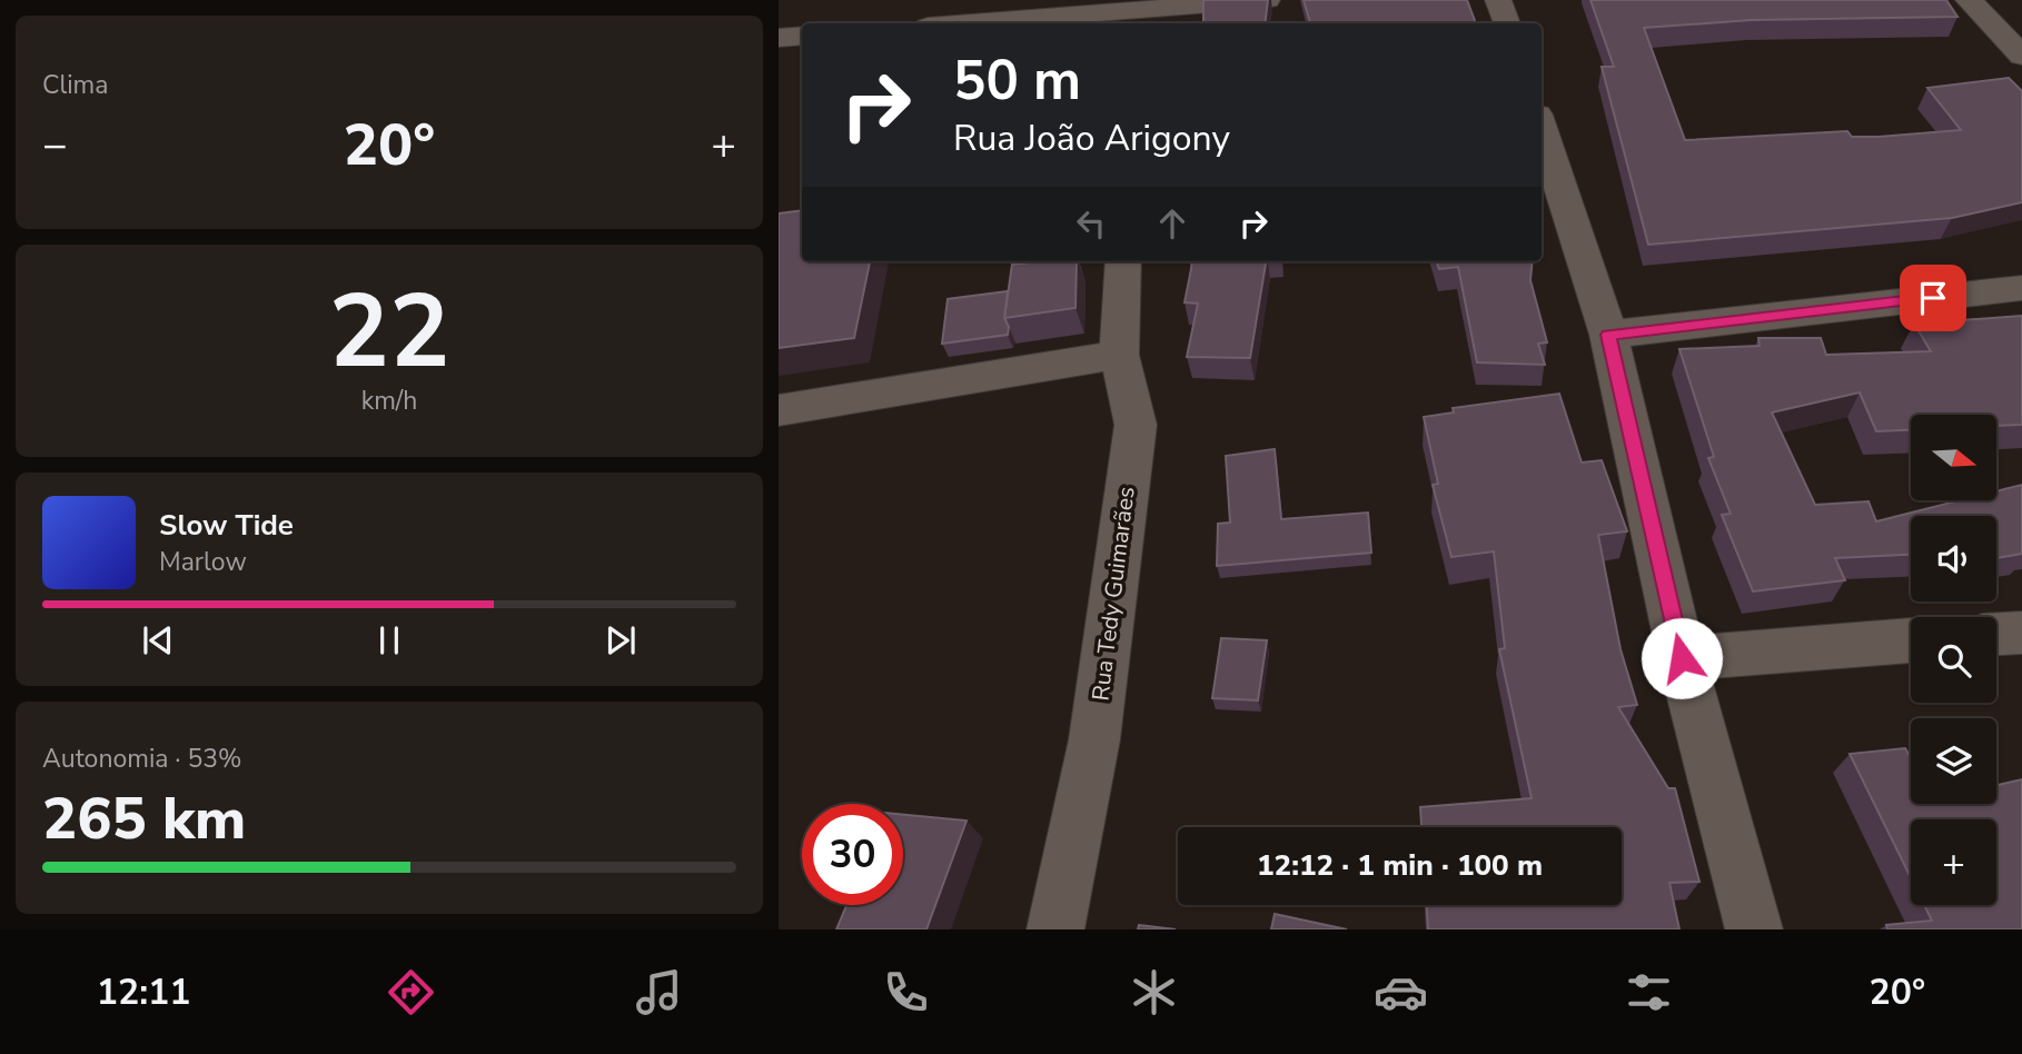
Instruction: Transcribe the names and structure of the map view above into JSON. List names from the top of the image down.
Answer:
{
  "streets": {
    "street": ["Rua Tedy Guimarães"]
  },
  "north": "right",
  "page": {
    "tile": [
      "Clima",
      ["22", "km/h"],
      ["Autonomia · 53%", "265 km"]
    ],
    "turn": ["50 m", "Rua João Arigony"],
    "heat": ["−", "20°", "+"],
    "map_buttons": "+",
    "song": ["Slow Tide", "Marlow"],
    "limit": "30",
    "trip": "12:12 · 1 min · 100 m",
    "tabs": ["12:11", "20°"]
  }
}
